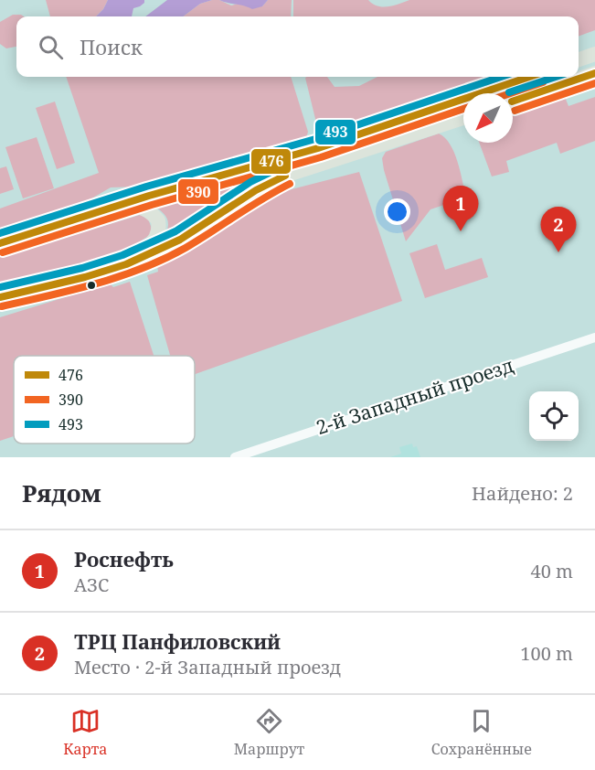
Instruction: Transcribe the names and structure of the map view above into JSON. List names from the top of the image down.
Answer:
{
  "streets": {
    "street": ["2-й Западный проезд"]
  },
  "lines": ["transit line 476", "transit line 493", "transit line 390"],
  "legend": ["476", "390", "493"],
  "north": "bottom left",
  "page": {
    "search": "Поиск",
    "pins": ["1", "2"],
    "heading": ["Рядом", "Найдено: 2"],
    "list": [
      {
        "mark": "1",
        "name": "Роснефть",
        "note": "АЗС",
        "value": "40 m"
      },
      {
        "mark": "2",
        "name": "ТРЦ Панфиловский",
        "note": "Место · 2-й Западный проезд",
        "value": "100 m"
      }
    ],
    "nav": ["Карта", "Маршрут", "Сохранённые"]
  }
}
